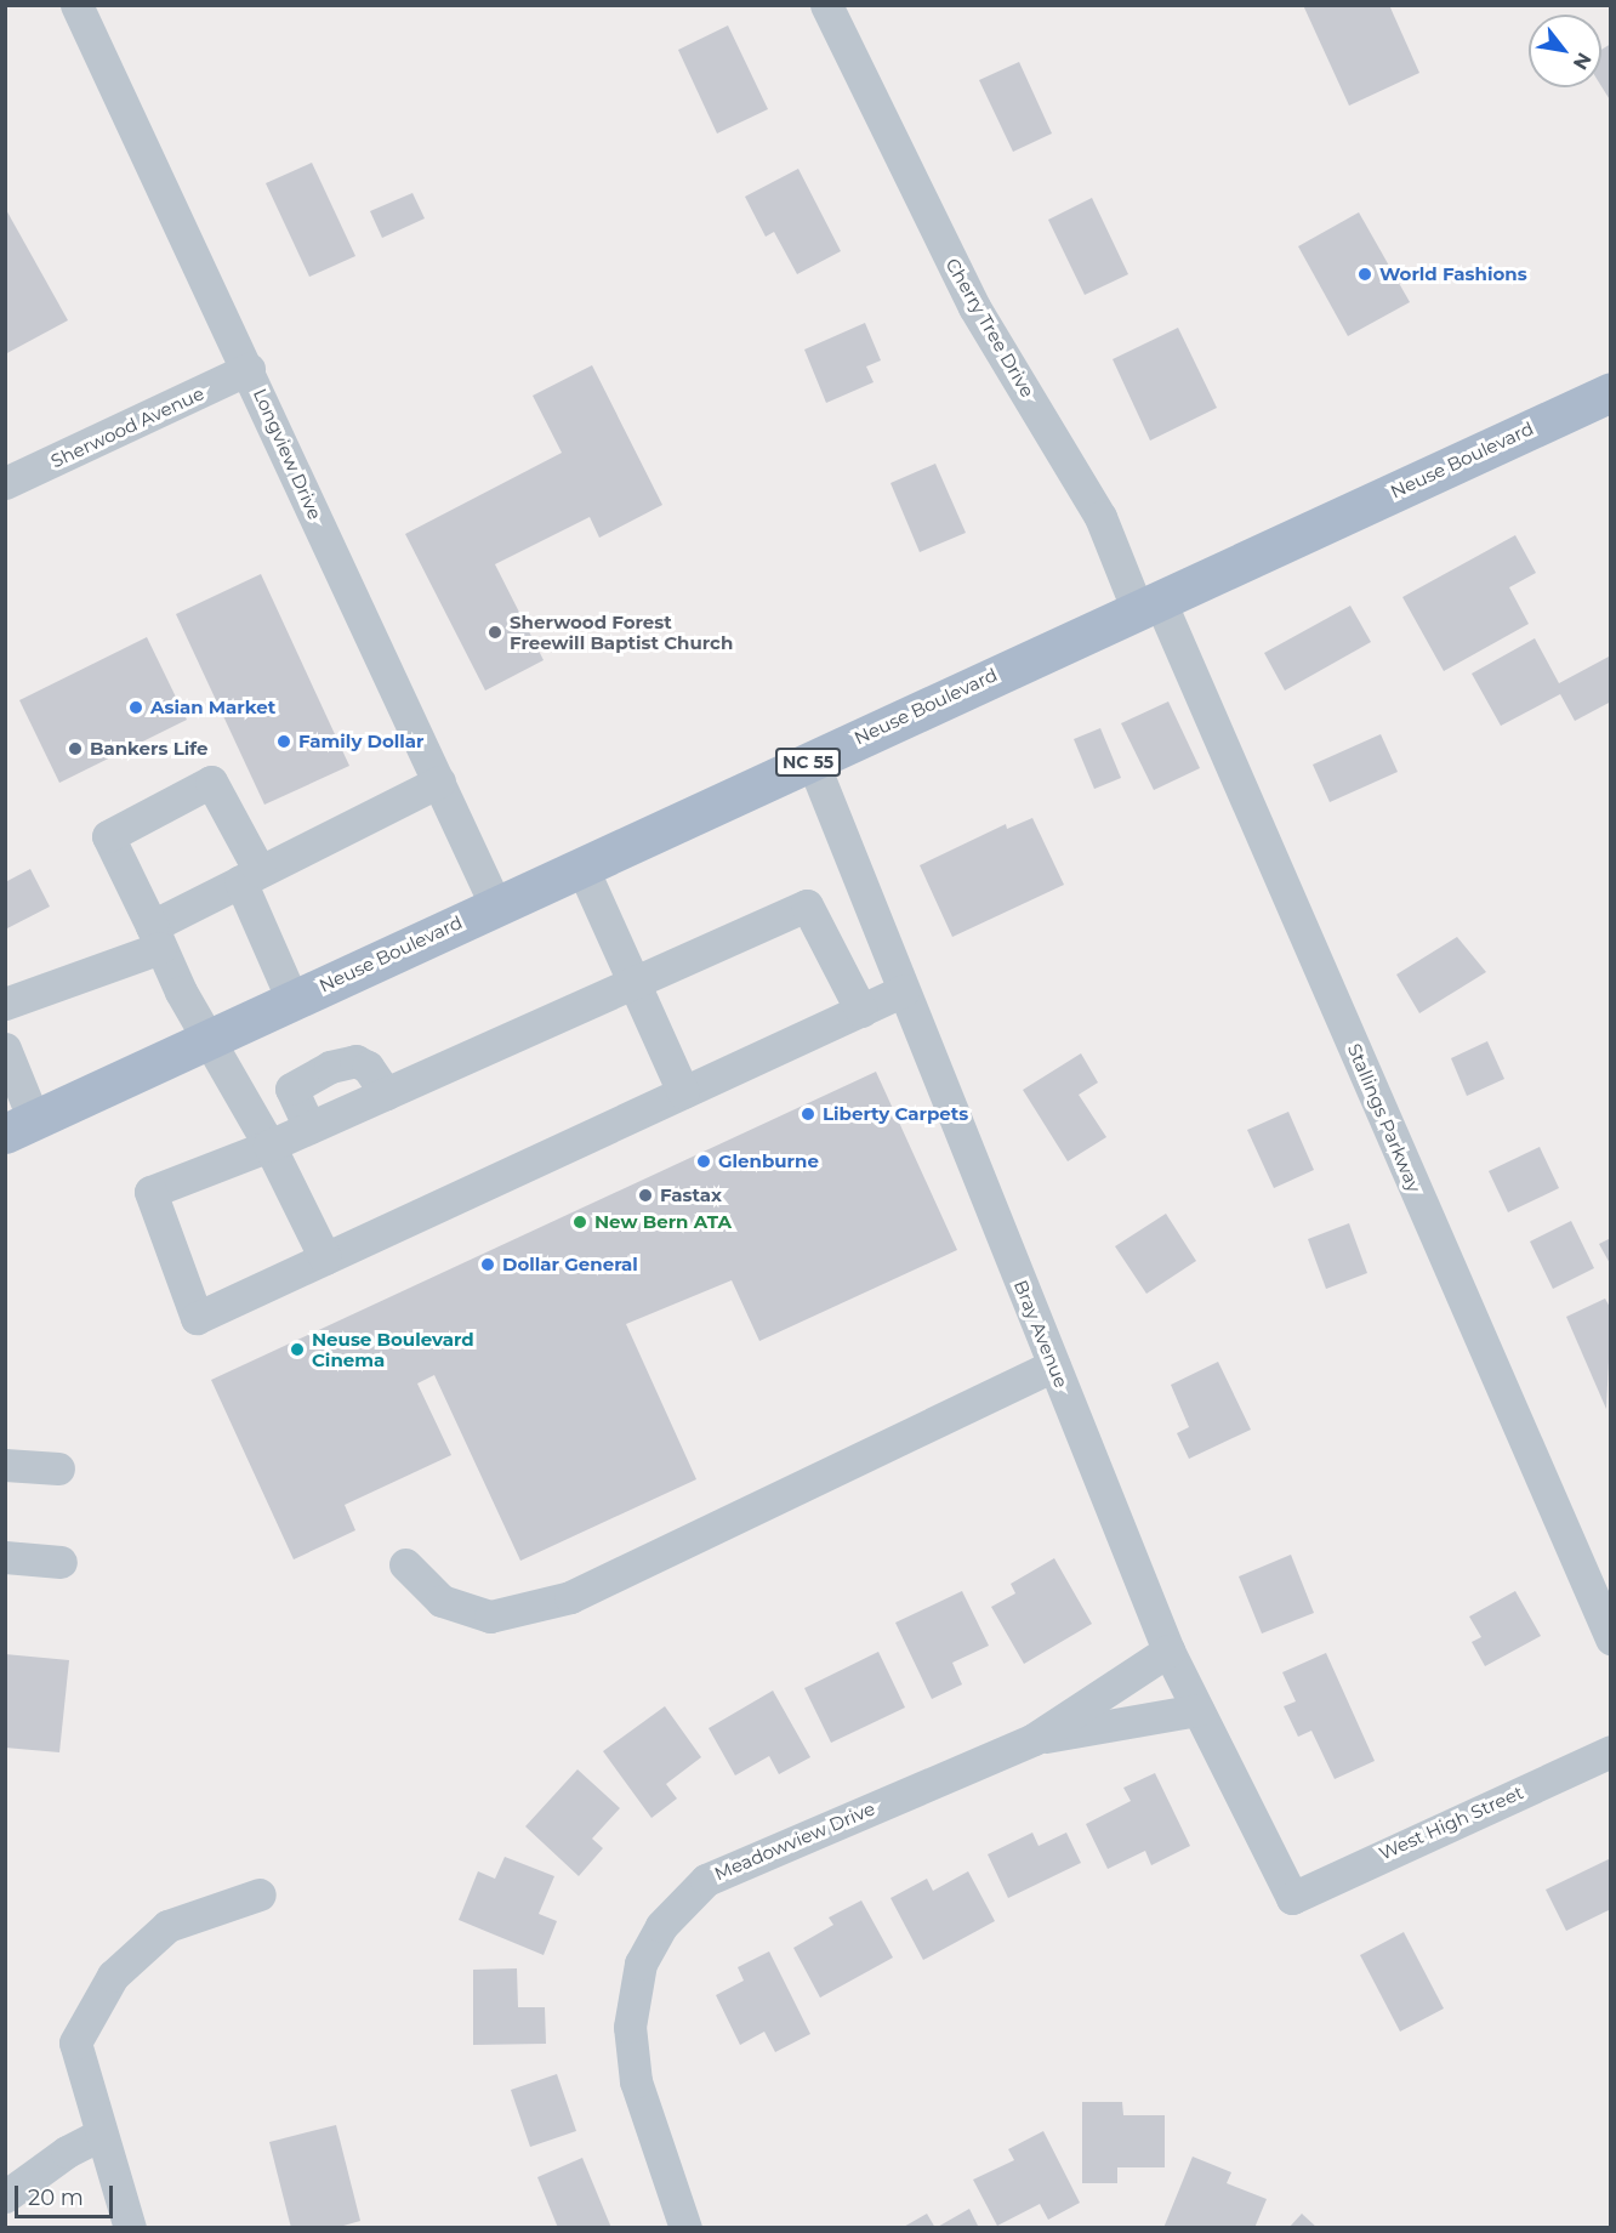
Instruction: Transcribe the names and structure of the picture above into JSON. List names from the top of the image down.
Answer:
{
  "streets": {
    "main road": ["Neuse Boulevard", "NC 55"],
    "street": [
      "Cherry Tree Drive",
      "Sherwood Avenue",
      "Longview Drive",
      "Stallings Parkway",
      "Bray Avenue",
      "West High Street",
      "Meadowview Drive"
    ]
  },
  "crossings": [
    ["Cherry Tree Drive", "Neuse Boulevard"],
    ["Cherry Tree Drive", "Stallings Parkway"],
    ["Sherwood Avenue", "Longview Drive"],
    ["Longview Drive", "Neuse Boulevard"],
    ["Neuse Boulevard", "Stallings Parkway"],
    ["Neuse Boulevard", "Bray Avenue"],
    ["Bray Avenue", "West High Street"],
    ["Bray Avenue", "Meadowview Drive"]
  ],
  "places": [
    "World Fashions",
    "Sherwood Forest Freewill Baptist Church",
    "Asian Market",
    "Family Dollar",
    "Bankers Life",
    "Liberty Carpets",
    "Glenburne",
    "Fastax",
    "New Bern ATA",
    "Dollar General",
    "Neuse Boulevard Cinema"
  ],
  "scale_bar": "20 m",
  "north": "bottom right"
}
